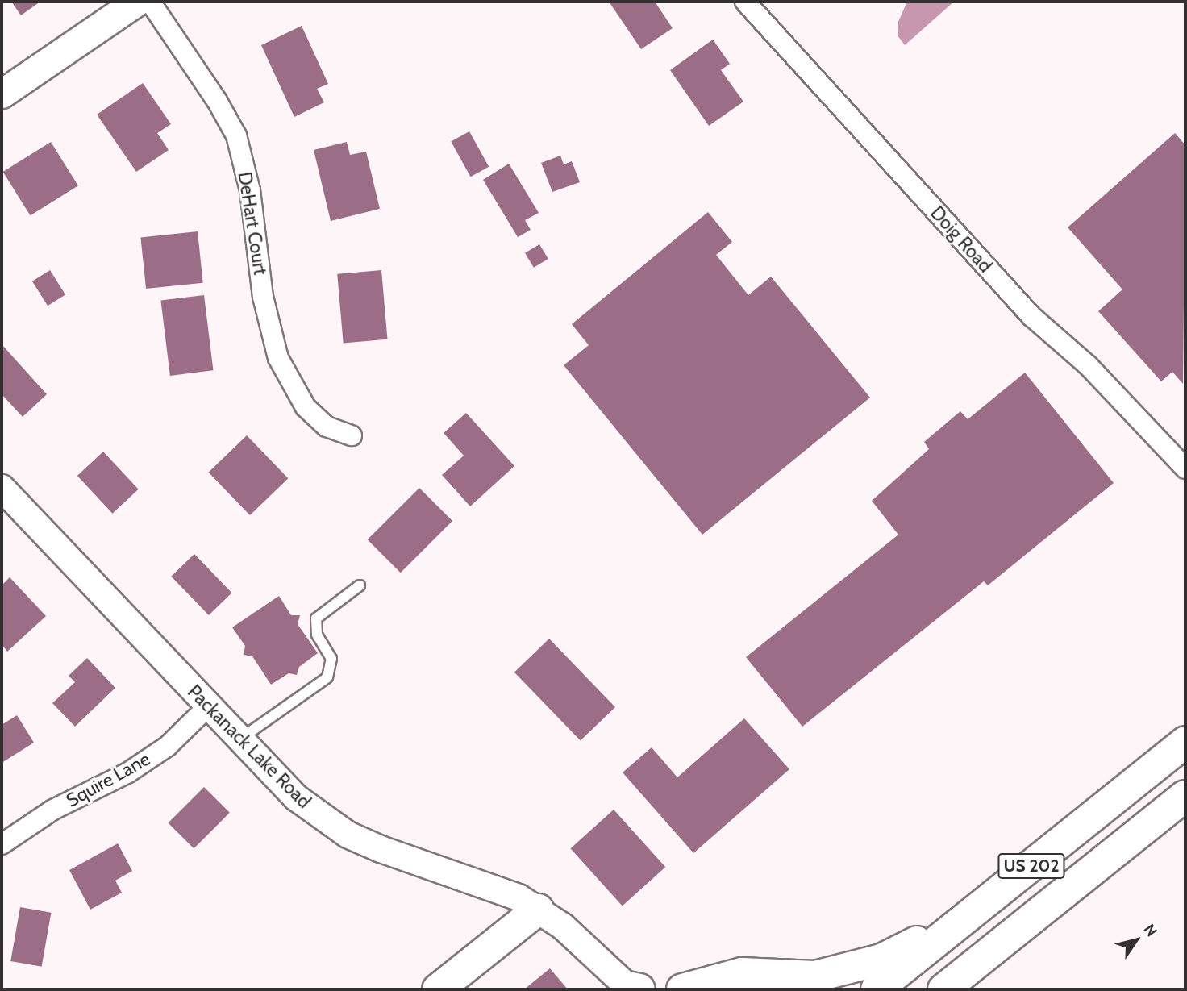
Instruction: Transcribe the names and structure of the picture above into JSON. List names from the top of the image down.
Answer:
{
  "streets": {
    "highway": ["US 202"],
    "street": [
      "DeHart Court",
      "Doig Road",
      "Packanack Lake Road",
      "Squire Lane"
    ]
  },
  "crossings": [
    ["Packanack Lake Road", "Squire Lane"]
  ],
  "north": "top right"
}
